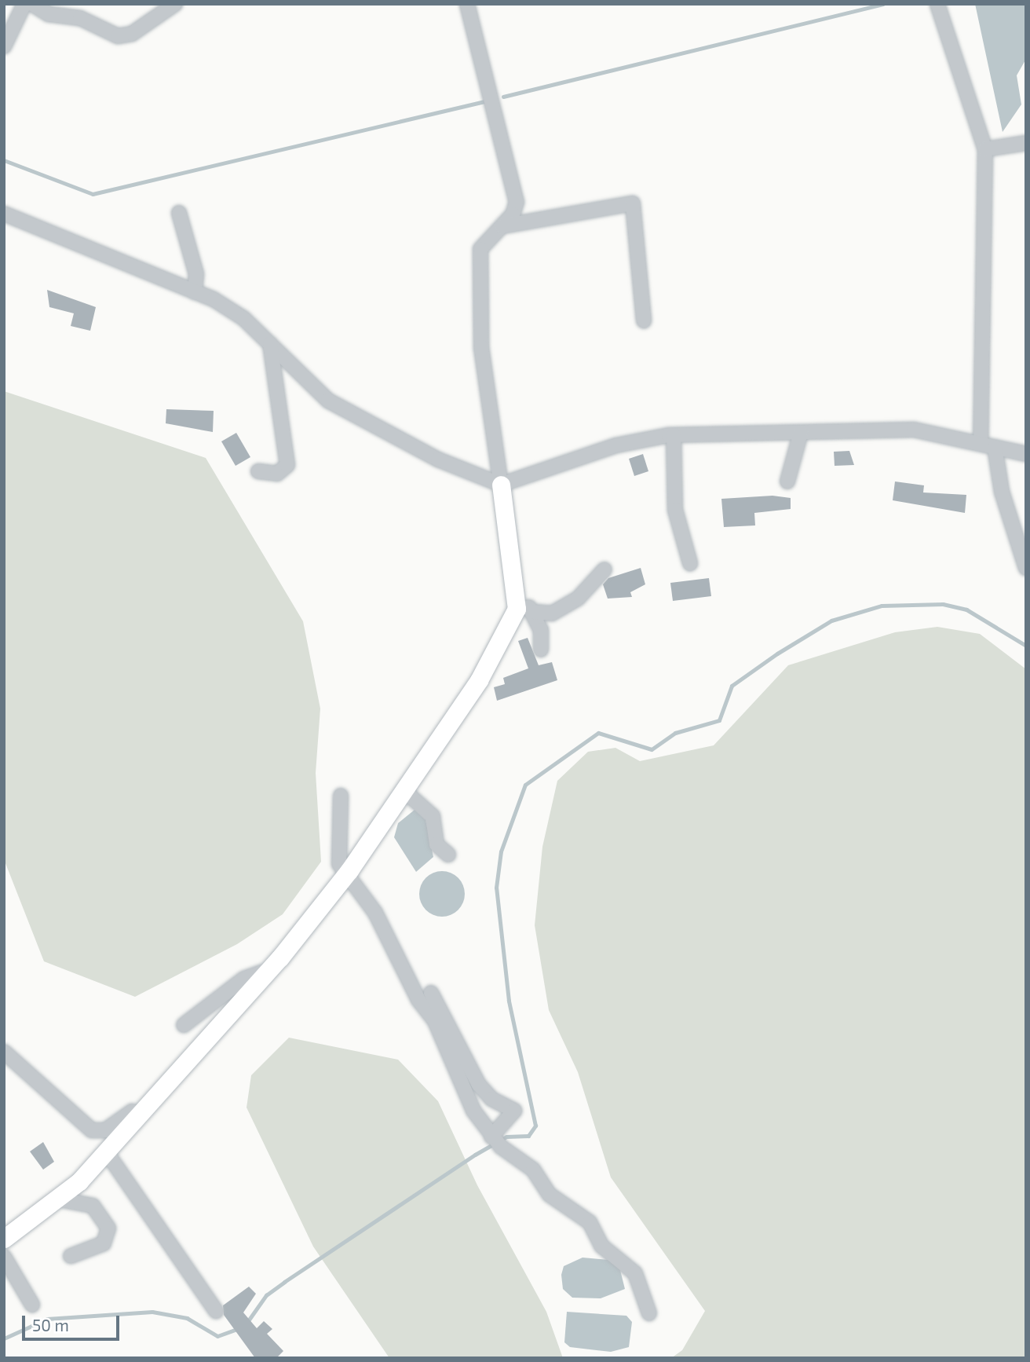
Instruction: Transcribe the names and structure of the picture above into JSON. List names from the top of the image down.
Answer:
{
  "scale_bar": "50 m"
}
